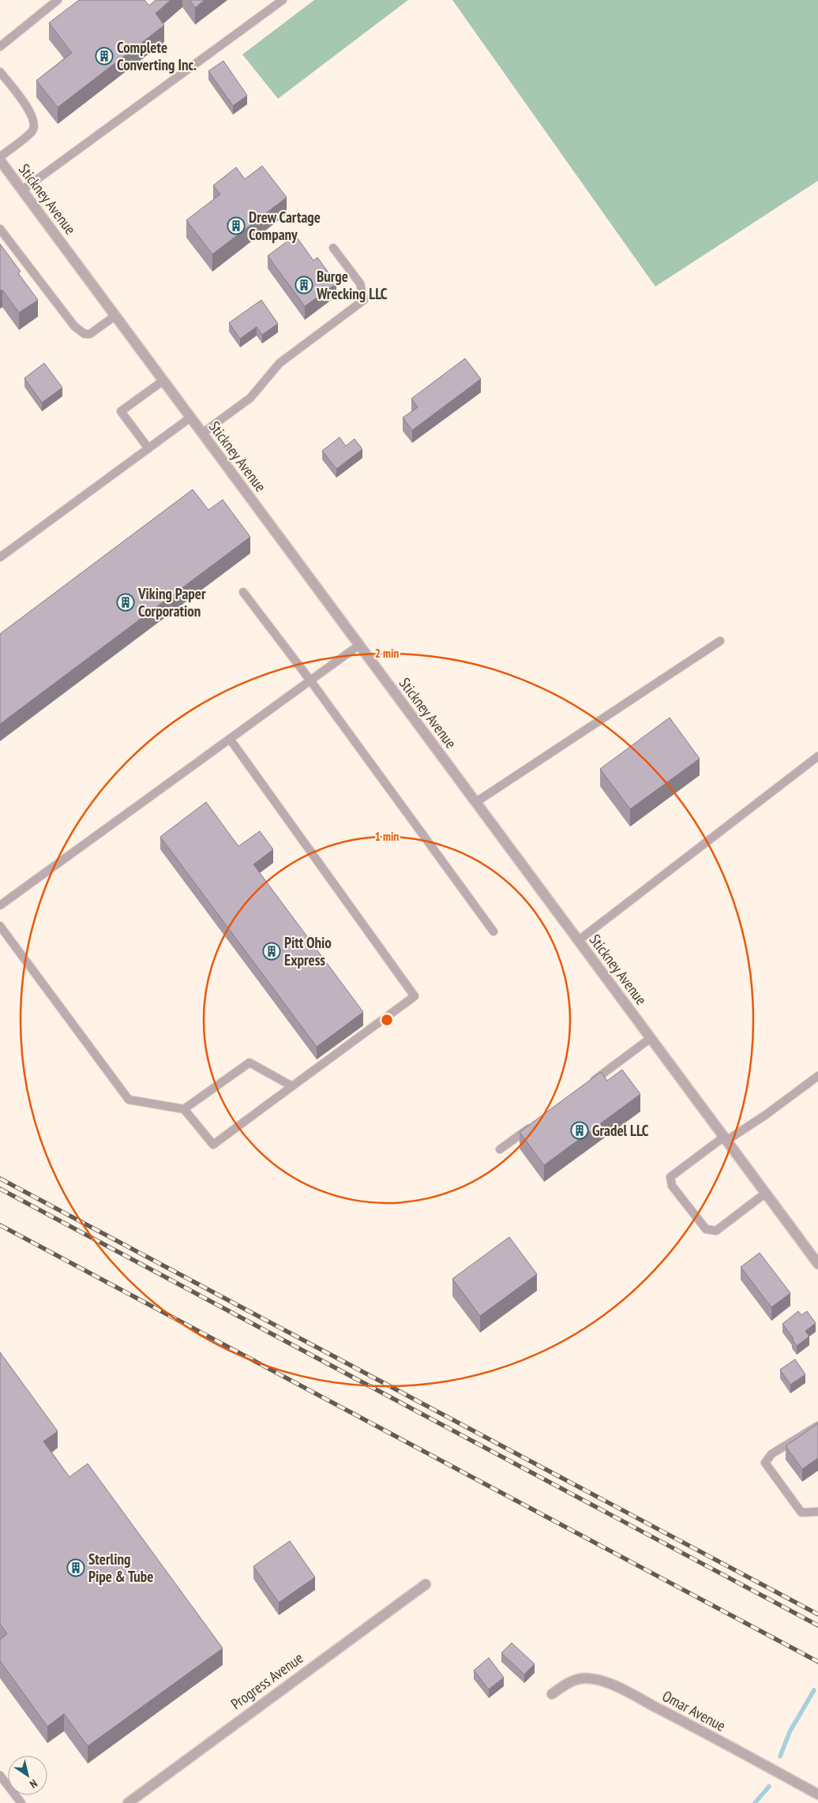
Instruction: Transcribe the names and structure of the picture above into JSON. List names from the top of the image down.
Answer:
{
  "streets": {
    "street": ["Stickney Avenue", "Progress Avenue", "Omar Avenue"]
  },
  "places": {
    "building": [
      "Complete Converting Inc.",
      "Drew Cartage Company",
      "Burge Wrecking LLC",
      "Viking Paper Corporation",
      "Pitt Ohio Express",
      "Gradel LLC",
      "Sterling Pipe & Tube"
    ]
  },
  "north": "bottom right",
  "rings": ["2 min", "1 min"]
}
